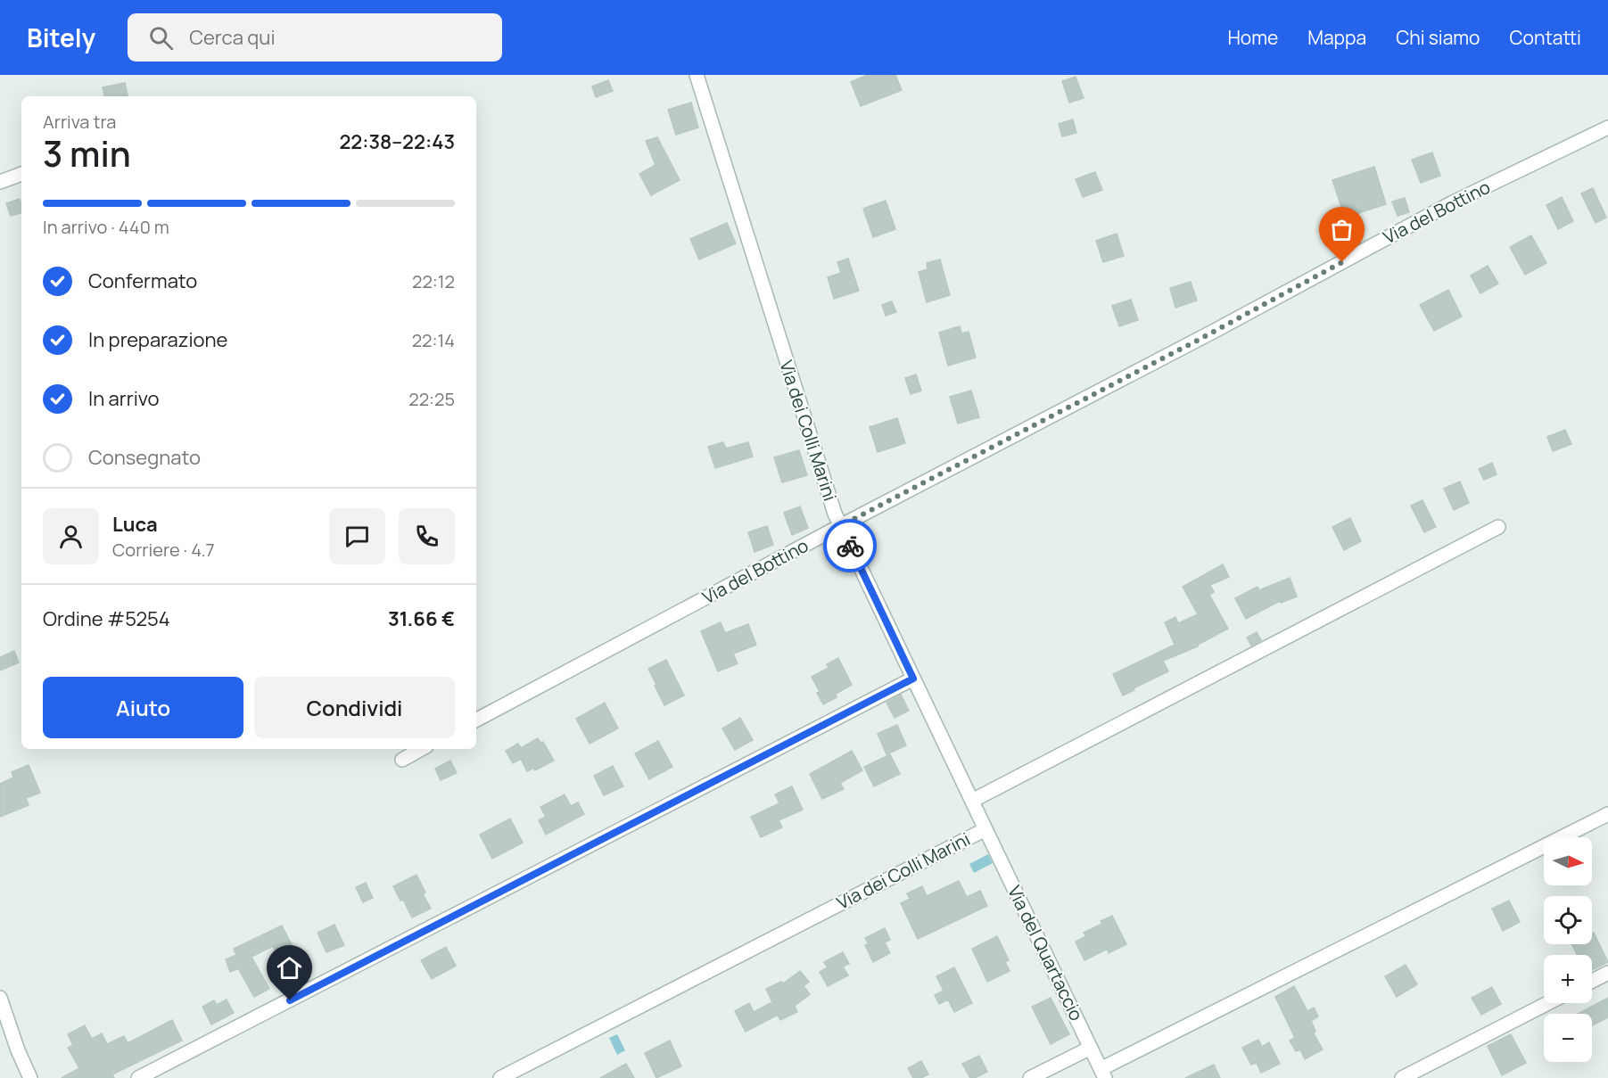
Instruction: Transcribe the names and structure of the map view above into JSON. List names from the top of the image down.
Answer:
{
  "streets": {
    "street": ["Via del Bottino", "Via dei Colli Marini", "Via del Quartaccio"]
  },
  "crossings": [
    ["Via del Bottino", "Via dei Colli Marini"],
    ["Via dei Colli Marini", "Via del Quartaccio"]
  ],
  "north": "right",
  "page": {
    "header": "Bitely",
    "search": "Cerca qui",
    "nav": [
      "Home",
      "Mappa",
      "Chi siamo",
      "Contatti"
    ],
    "heading": ["3 min", "Arriva tra", "22:38–22:43"],
    "panel": [
      "Luca",
      "Corriere · 4.7",
      "Ordine #5254",
      "31.66 €"
    ],
    "bar": "In arrivo · 440 m",
    "list": [
      ["Confermato", "22:12"],
      ["In preparazione", "22:14"],
      ["In arrivo", "22:25"],
      "Consegnato"
    ],
    "buttons": ["Aiuto", "Condividi"],
    "map_buttons": ["+", "−"]
  }
}
